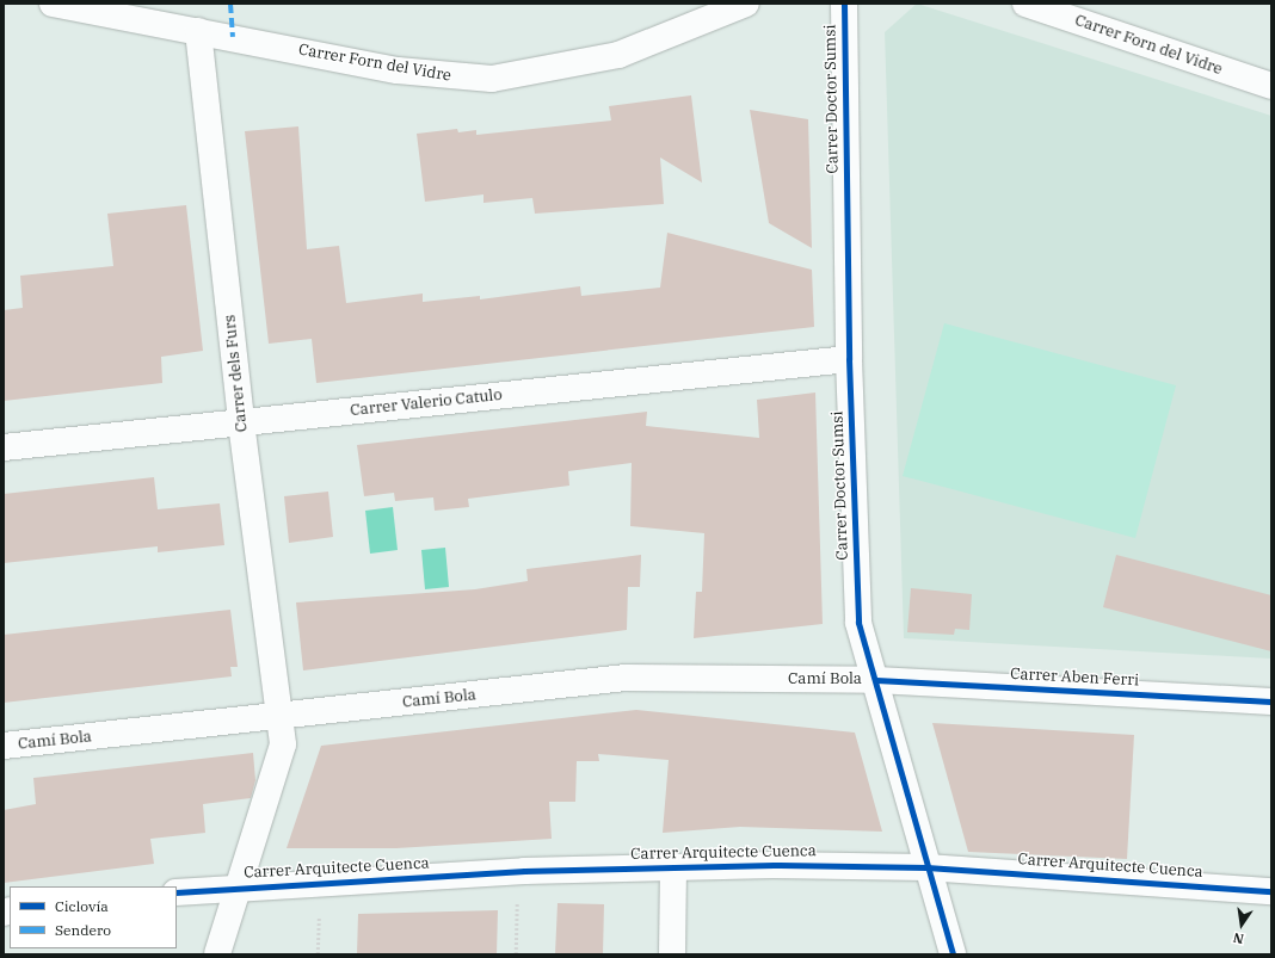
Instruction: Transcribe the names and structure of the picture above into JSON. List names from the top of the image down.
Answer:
{
  "streets": {
    "street": [
      "Carrer Forn del Vidre",
      "Carrer Doctor Sumsi",
      "Carrer dels Furs",
      "Carrer Valerio Catulo",
      "Carrer Aben Ferri",
      "Camí Bola",
      "Carrer Arquitecte Cuenca"
    ]
  },
  "crossings": [
    ["Carrer Forn del Vidre", "Carrer dels Furs"],
    ["Carrer Doctor Sumsi", "Carrer Valerio Catulo"],
    ["Carrer Doctor Sumsi", "Carrer Aben Ferri"],
    ["Carrer Doctor Sumsi", "Camí Bola"],
    ["Carrer Doctor Sumsi", "Carrer Arquitecte Cuenca"],
    ["Carrer dels Furs", "Carrer Valerio Catulo"],
    ["Carrer dels Furs", "Camí Bola"],
    ["Carrer dels Furs", "Carrer Arquitecte Cuenca"],
    ["Carrer Aben Ferri", "Camí Bola"]
  ],
  "legend": ["Ciclovía", "Sendero"],
  "north": "bottom"
}
